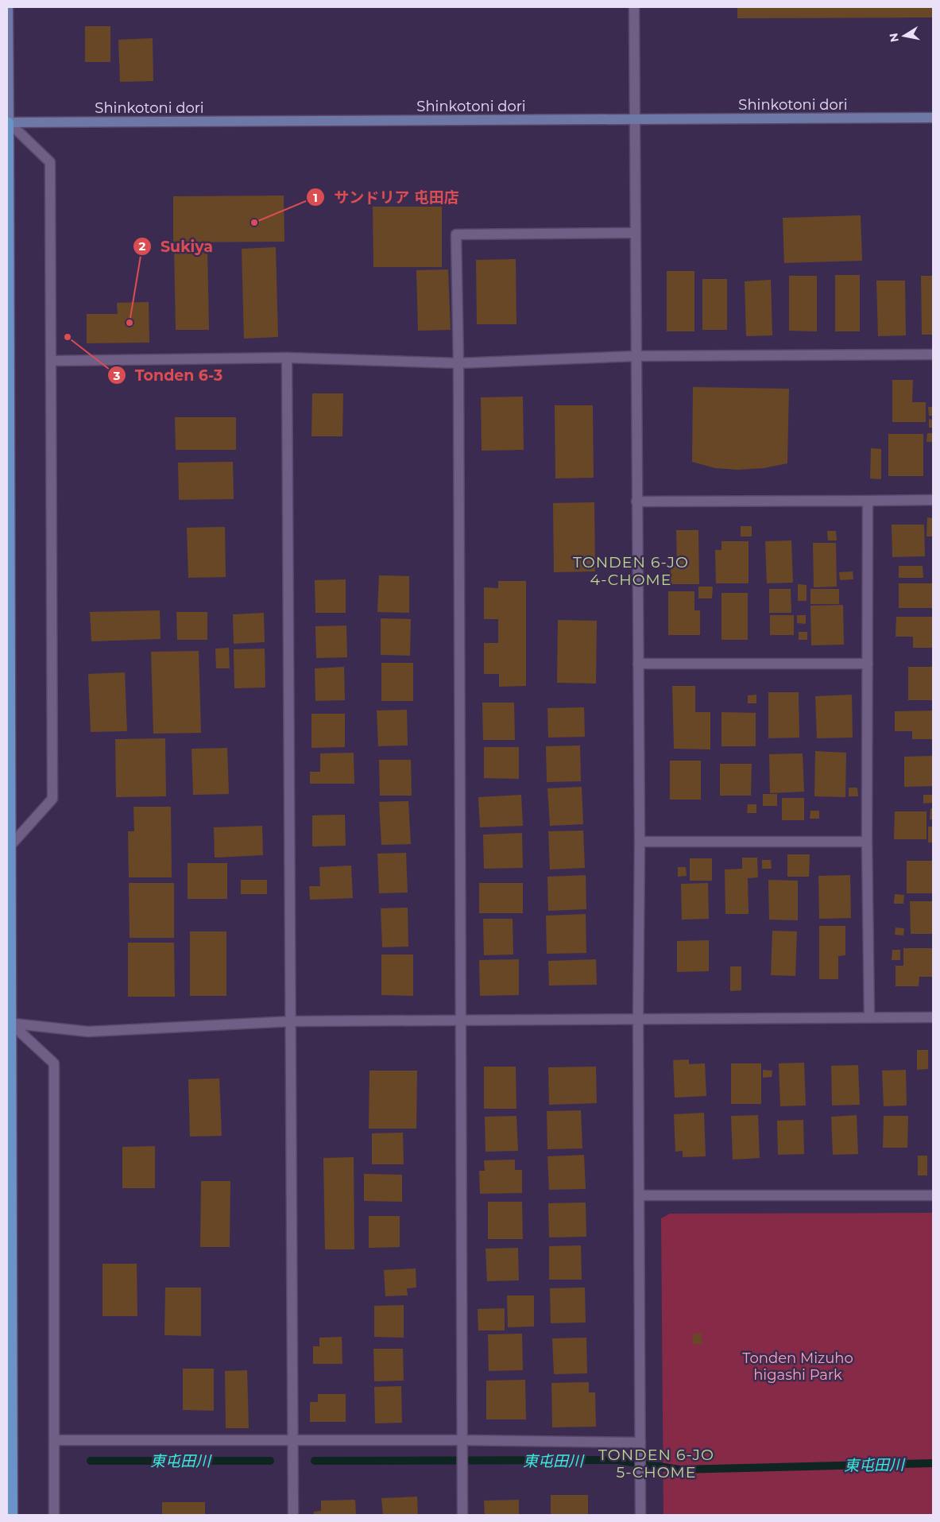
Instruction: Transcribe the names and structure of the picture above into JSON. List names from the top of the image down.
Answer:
{
  "streets": {
    "street": ["Shinkotoni dori"]
  },
  "districts": ["TONDEN 6-JO 4-CHOME", "TONDEN 6-JO 5-CHOME"],
  "water": ["東屯田川"],
  "parks": ["Tonden Mizuho higashi Park"],
  "places": ["サンドリア 屯田店", "Sukiya", "Tonden 6-3"],
  "north": "left"
}
